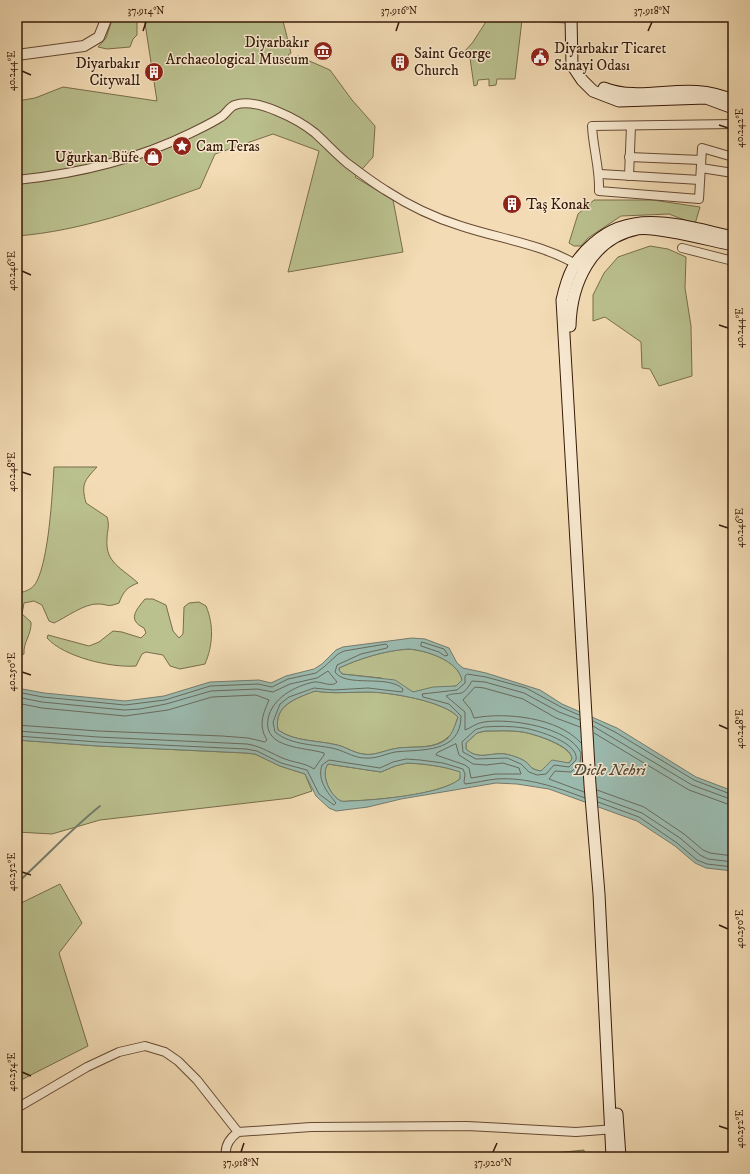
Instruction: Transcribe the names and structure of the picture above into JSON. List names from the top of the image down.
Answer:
{
  "water": ["Dicle Nehri"],
  "places": {
    "museum": ["Diyarbakır Archaeological Museum"],
    "public building": ["Diyarbakır Ticaret Sanayi Odası"],
    "building": ["Saint George Church", "Diyarbakır Citywall", "Taş Konak"],
    "place": ["Cam Teras"],
    "shop": ["Uğurkan Büfe"]
  },
  "coordinates": [
    "37.914°N",
    "37.916°N",
    "37.918°N",
    "40.244°E",
    "40.242°E",
    "40.246°E",
    "40.248°E",
    "40.250°E",
    "40.252°E",
    "40.254°E",
    "37.920°N"
  ]
}
